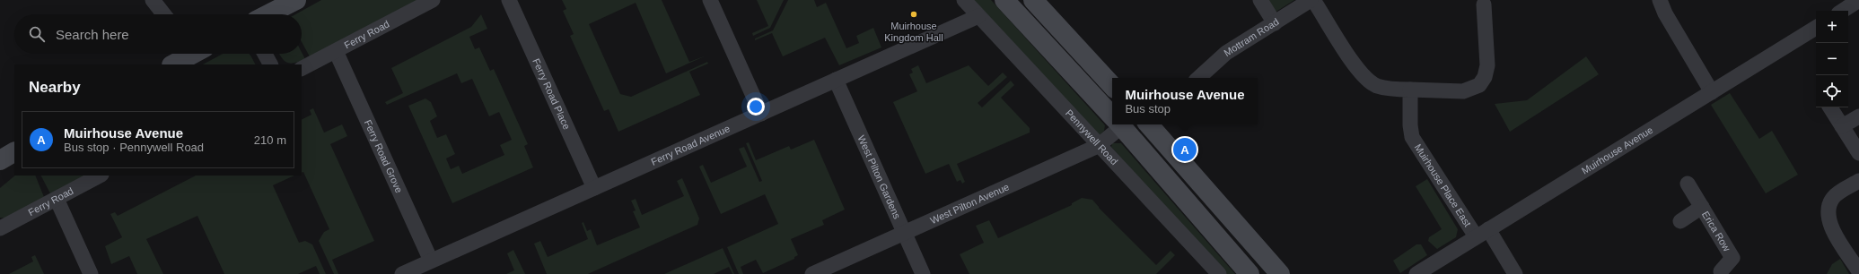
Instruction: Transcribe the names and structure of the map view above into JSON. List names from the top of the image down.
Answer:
{
  "streets": {
    "street": [
      "Ferry Road",
      "Mottram Road",
      "Ferry Road Place",
      "Pennywell Road",
      "Ferry Road Avenue",
      "Muirhouse Avenue",
      "Ferry Road Grove",
      "West Pilton Gardens",
      "Muirhouse Place East",
      "West Pilton Avenue",
      "Erica Row"
    ]
  },
  "crossings": [
    ["Ferry Road", "Ferry Road Grove"],
    ["Ferry Road Place", "Ferry Road Avenue"],
    ["Pennywell Road", "Ferry Road Avenue"],
    ["Pennywell Road", "West Pilton Avenue"],
    ["Ferry Road Avenue", "Ferry Road Grove"],
    ["Ferry Road Avenue", "West Pilton Gardens"],
    ["Muirhouse Avenue", "Muirhouse Place East"],
    ["West Pilton Gardens", "West Pilton Avenue"]
  ],
  "places": ["Muirhouse Kingdom Hall"],
  "page": {
    "map_buttons": ["+", "−"],
    "search": "Search here",
    "heading": "Nearby",
    "popup": ["Muirhouse Avenue", "Bus stop"],
    "list": [
      {
        "mark": "A",
        "name": "Muirhouse Avenue",
        "note": "Bus stop · Pennywell Road",
        "value": "210 m"
      }
    ],
    "pins": "A"
  }
}
